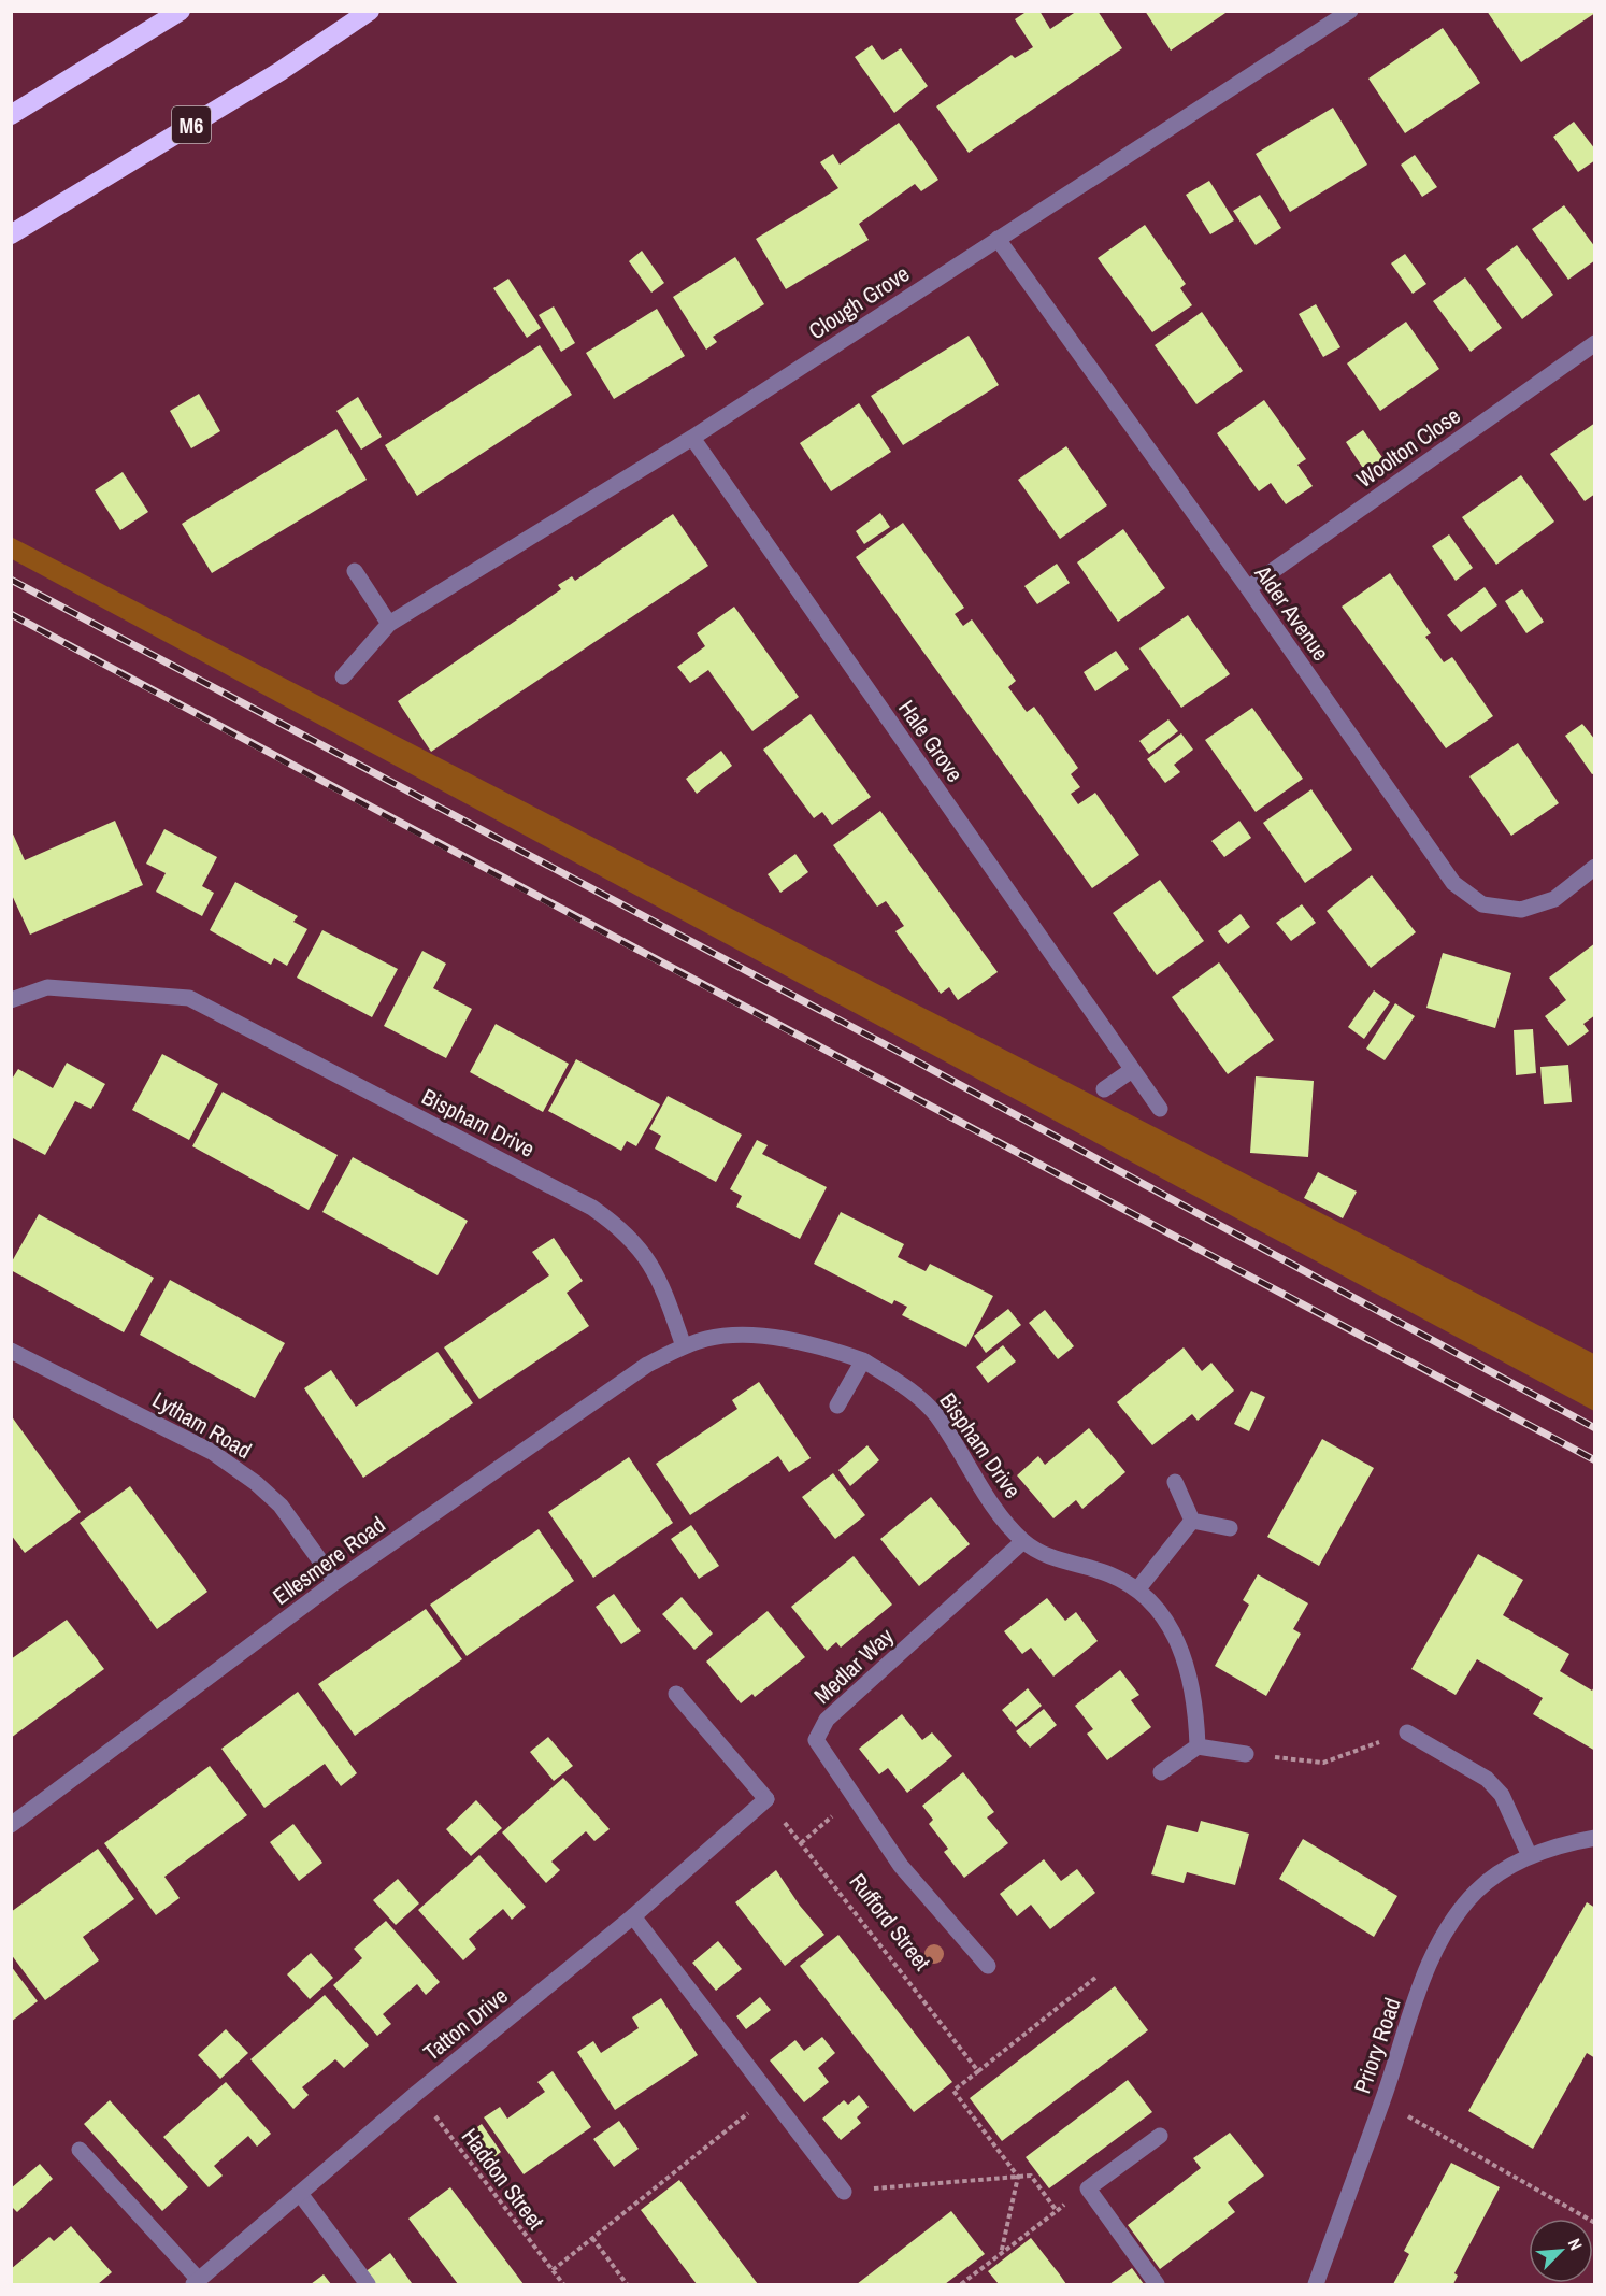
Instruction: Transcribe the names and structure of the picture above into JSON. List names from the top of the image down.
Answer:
{
  "streets": {
    "highway": ["M6"],
    "street": [
      "Clough Grove",
      "Woolton Close",
      "Alder Avenue",
      "Hale Grove",
      "Bispham Drive",
      "Lytham Road",
      "Ellesmere Road",
      "Medlar Way",
      "Tatton Drive",
      "Priory Road"
    ],
    "path": ["Rufford Street", "Haddon Street"]
  },
  "crossings": [
    ["Clough Grove", "Alder Avenue"],
    ["Clough Grove", "Hale Grove"],
    ["Woolton Close", "Alder Avenue"],
    ["Bispham Drive", "Ellesmere Road"],
    ["Bispham Drive", "Medlar Way"],
    ["Lytham Road", "Ellesmere Road"],
    ["Rufford Street", "Tatton Drive"],
    ["Tatton Drive", "Haddon Street"]
  ],
  "north": "top right"
}
